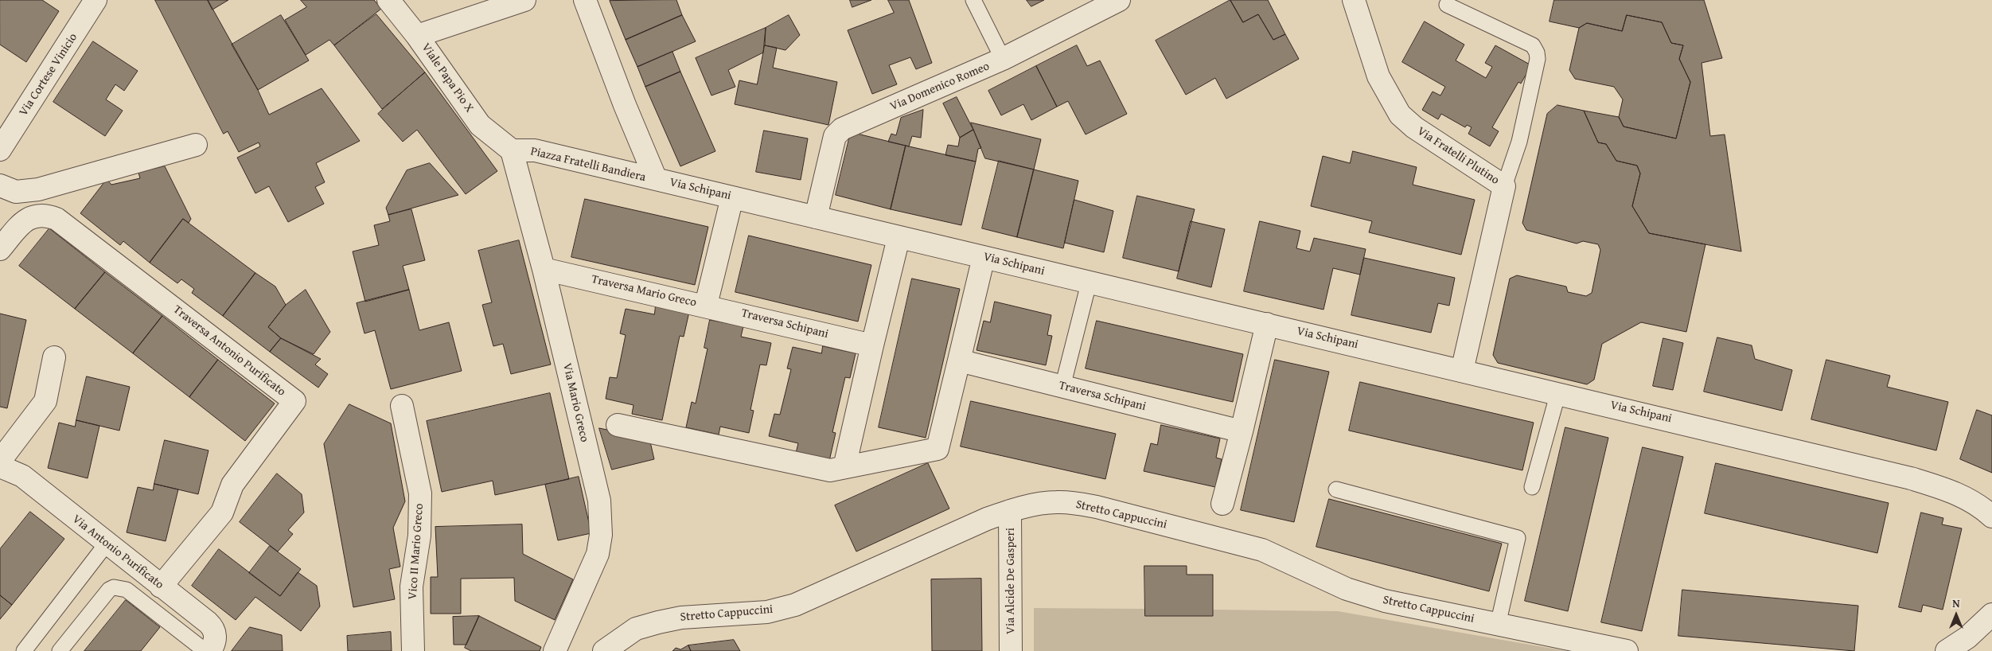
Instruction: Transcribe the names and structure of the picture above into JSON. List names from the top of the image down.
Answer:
{
  "streets": {
    "street": [
      "Via Cortese Vinicio",
      "Viale Papa Pio X",
      "Via Domenico Romeo",
      "Via Fratelli Plutino",
      "Piazza Fratelli Bandiera",
      "Via Schipani",
      "Traversa Mario Greco",
      "Traversa Schipani",
      "Traversa Antonio Purificato",
      "Via Mario Greco",
      "Stretto Cappuccini",
      "Vico II Mario Greco",
      "Via Antonio Purificato",
      "Via Alcide De Gasperi"
    ]
  },
  "crossings": [
    ["Viale Papa Pio X", "Piazza Fratelli Bandiera"],
    ["Viale Papa Pio X", "Via Mario Greco"],
    ["Via Domenico Romeo", "Via Schipani"],
    ["Via Fratelli Plutino", "Via Schipani"],
    ["Piazza Fratelli Bandiera", "Via Schipani"],
    ["Piazza Fratelli Bandiera", "Via Mario Greco"],
    ["Via Schipani", "Traversa Mario Greco"],
    ["Traversa Mario Greco", "Traversa Schipani"],
    ["Traversa Mario Greco", "Via Mario Greco"],
    ["Traversa Antonio Purificato", "Via Antonio Purificato"],
    ["Stretto Cappuccini", "Via Alcide De Gasperi"]
  ],
  "north": "top"
}
